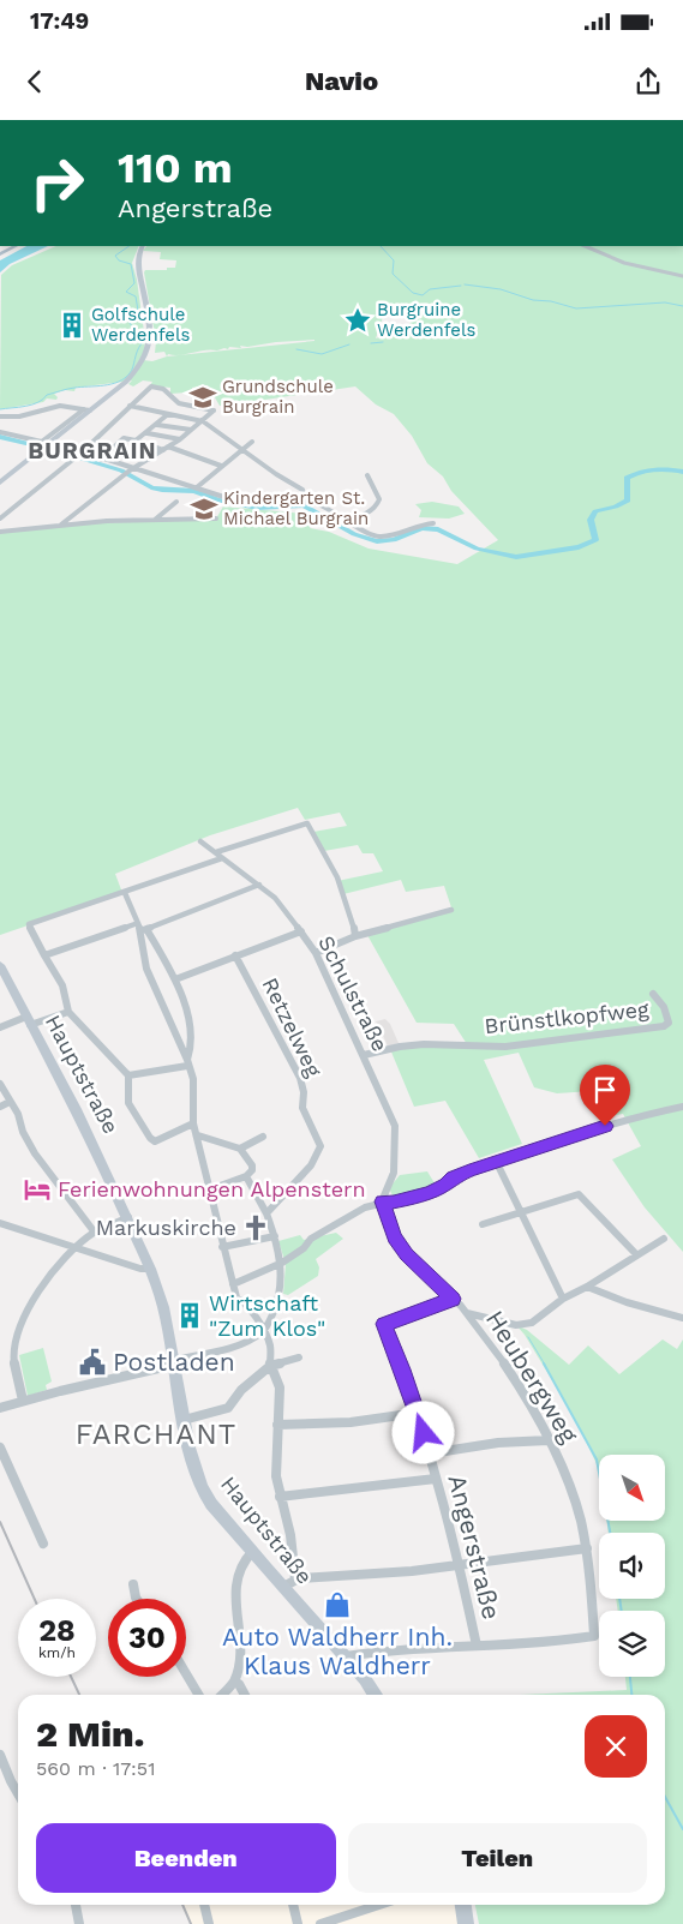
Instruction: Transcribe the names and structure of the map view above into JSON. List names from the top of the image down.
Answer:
{
  "streets": {
    "street": [
      "Schulstraße",
      "Brünstlkopfweg",
      "Retzelweg",
      "Hauptstraße",
      "Heubergweg",
      "Angerstraße"
    ]
  },
  "crossings": [
    ["Schulstraße", "Brünstlkopfweg"],
    ["Schulstraße", "Heubergweg"],
    ["Heubergweg", "Angerstraße"]
  ],
  "districts": ["BURGRAIN", "FARCHANT"],
  "places": {
    "place": ["Burgruine Werdenfels"],
    "building": ["Golfschule Werdenfels", "Wirtschaft \"Zum Klos\""],
    "school or university": ["Grundschule Burgrain", "Kindergarten St. Michael Burgrain"],
    "hotel": ["Ferienwohnungen Alpenstern"],
    "church": ["Markuskirche"],
    "public building": ["Postladen"],
    "shop": ["Auto Waldherr Inh. Klaus Waldherr"]
  },
  "north": "bottom right",
  "page": {
    "status": "17:49",
    "header": "Navio",
    "turn": ["110 m", "Angerstraße"],
    "speed": "28 km/h",
    "limit": "30",
    "heading": ["2 Min.", "560 m · 17:51"],
    "buttons": ["Beenden", "Teilen"]
  }
}
